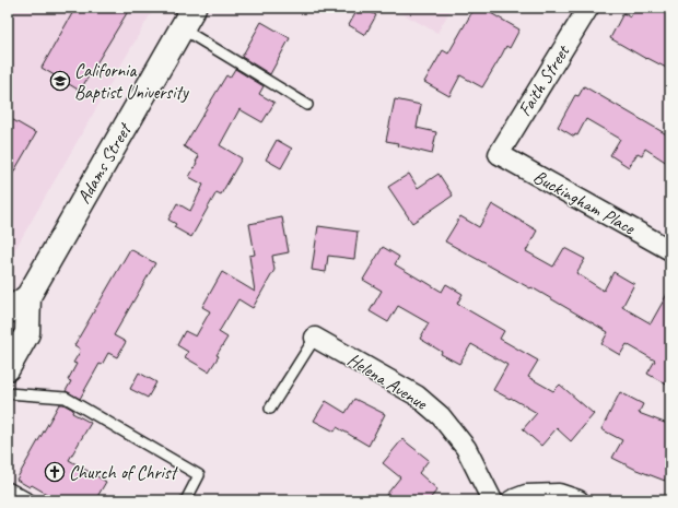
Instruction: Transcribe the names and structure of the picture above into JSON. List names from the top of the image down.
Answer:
{
  "streets": {
    "main road": ["Adams Street"],
    "street": ["Faith Street", "Buckingham Place", "Helena Avenue"]
  },
  "crossings": [
    ["Faith Street", "Buckingham Place"]
  ],
  "places": {
    "school or university": ["California Baptist University"],
    "church": ["Church of Christ"]
  }
}
